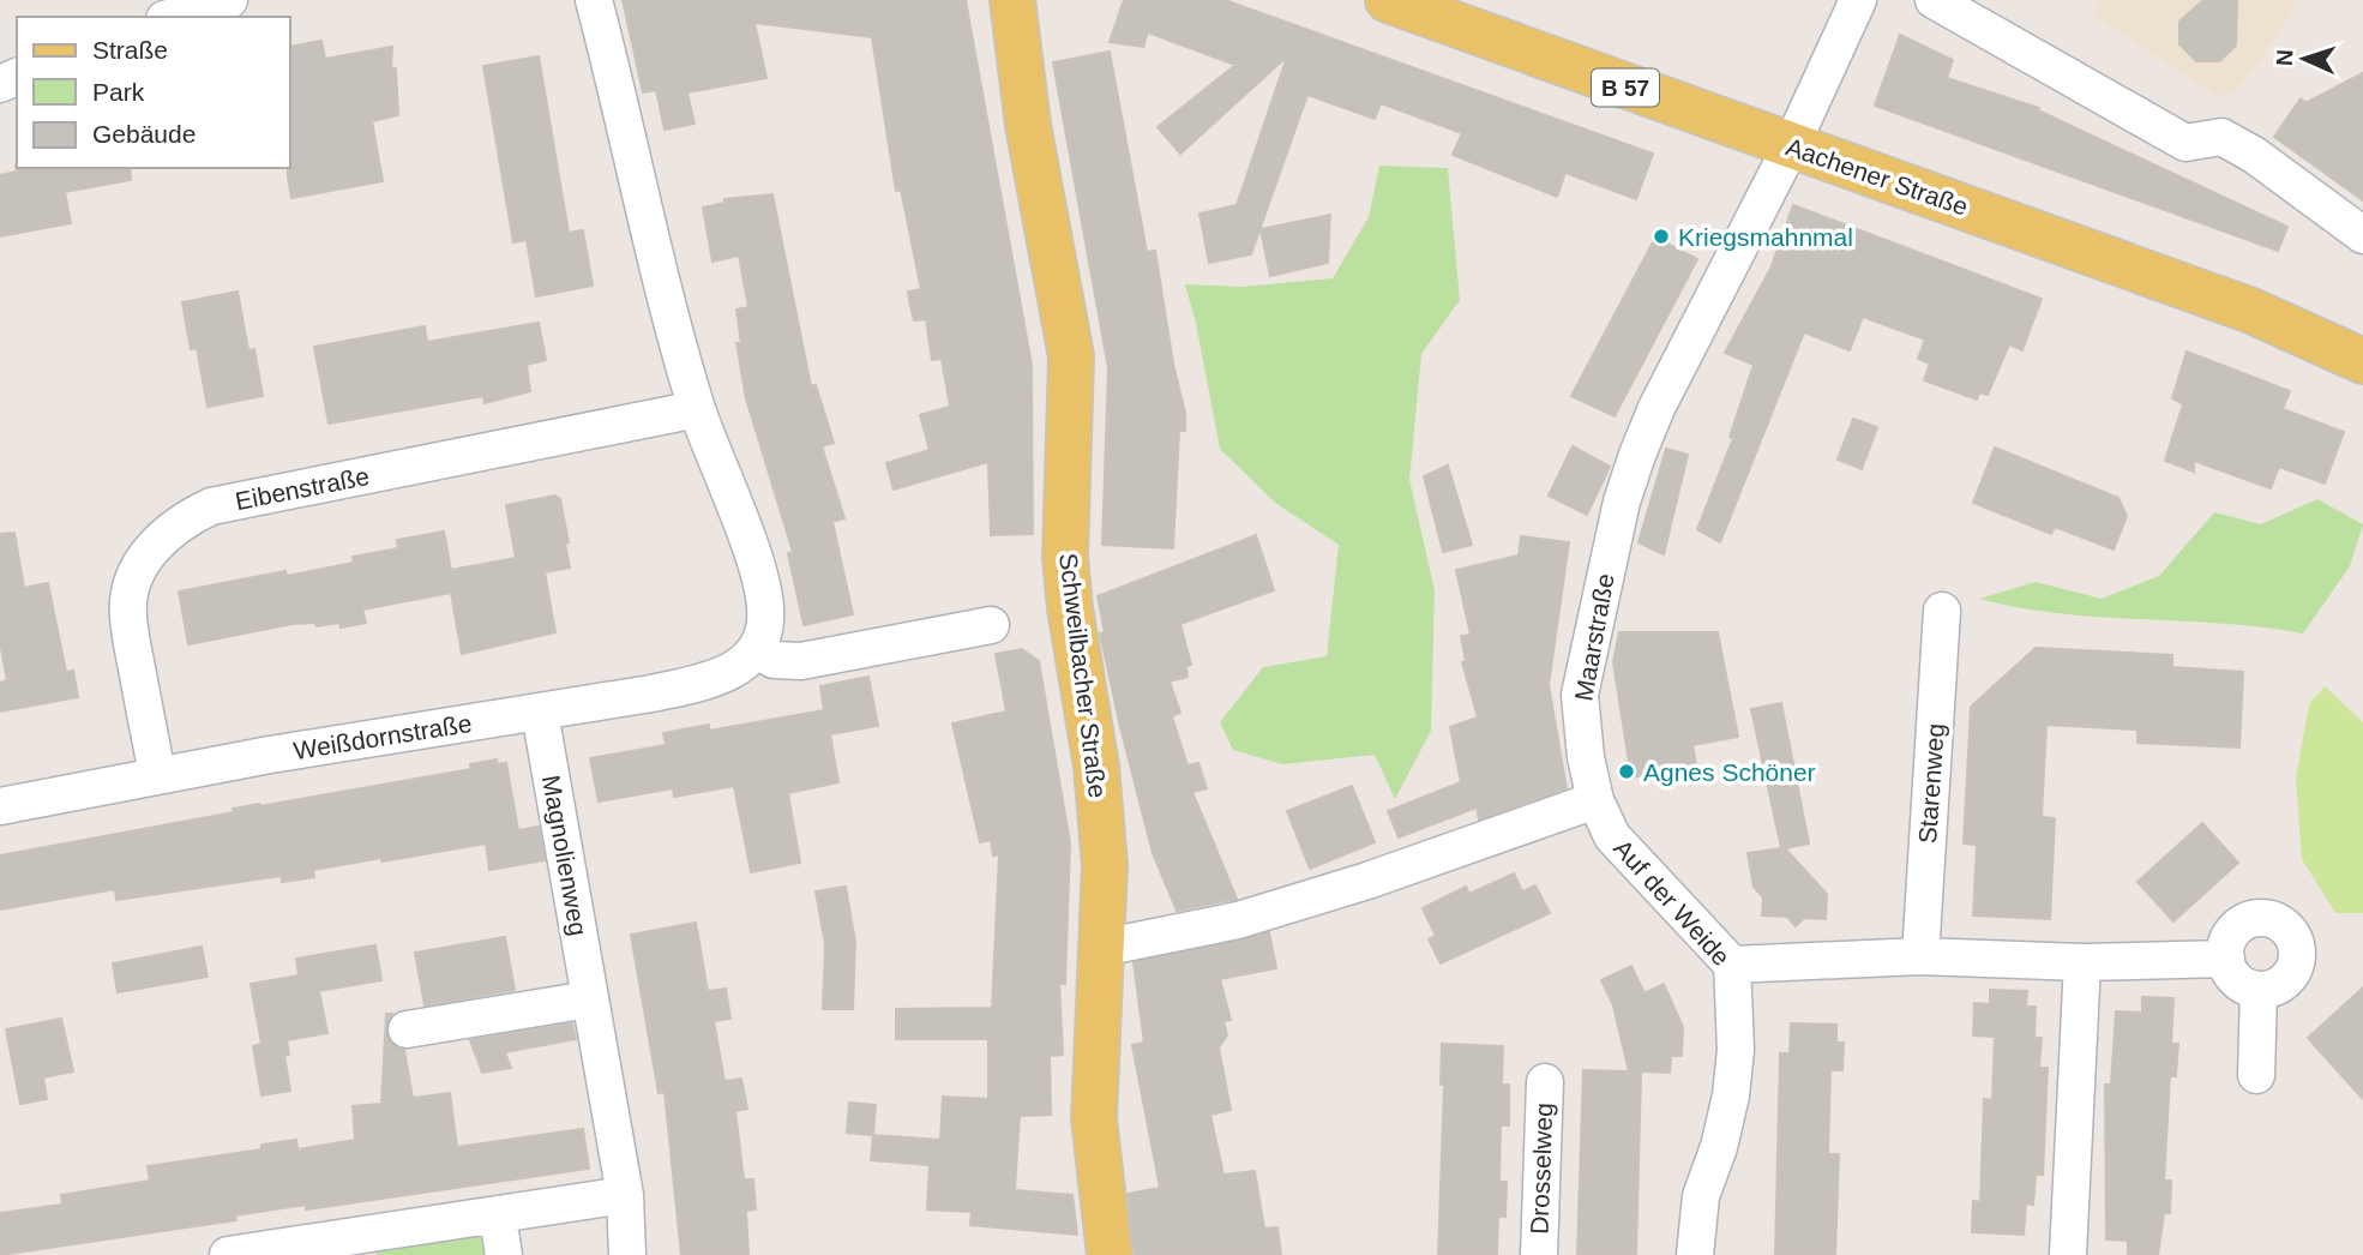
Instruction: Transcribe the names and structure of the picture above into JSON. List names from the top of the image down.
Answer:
{
  "streets": {
    "main road": ["B 57", "Aachener Straße", "Schweilbacher Straße"],
    "street": [
      "Eibenstraße",
      "Maarstraße",
      "Weißdornstraße",
      "Starenweg",
      "Magnolienweg",
      "Auf der Weide",
      "Drosselweg"
    ]
  },
  "crossings": [
    ["Aachener Straße", "Maarstraße"],
    ["Eibenstraße", "Weißdornstraße"],
    ["Maarstraße", "Auf der Weide"],
    ["Weißdornstraße", "Magnolienweg"]
  ],
  "places": ["Kriegsmahnmal", "Agnes Schöner"],
  "legend": ["Straße", "Park", "Gebäude"],
  "north": "left"
}
